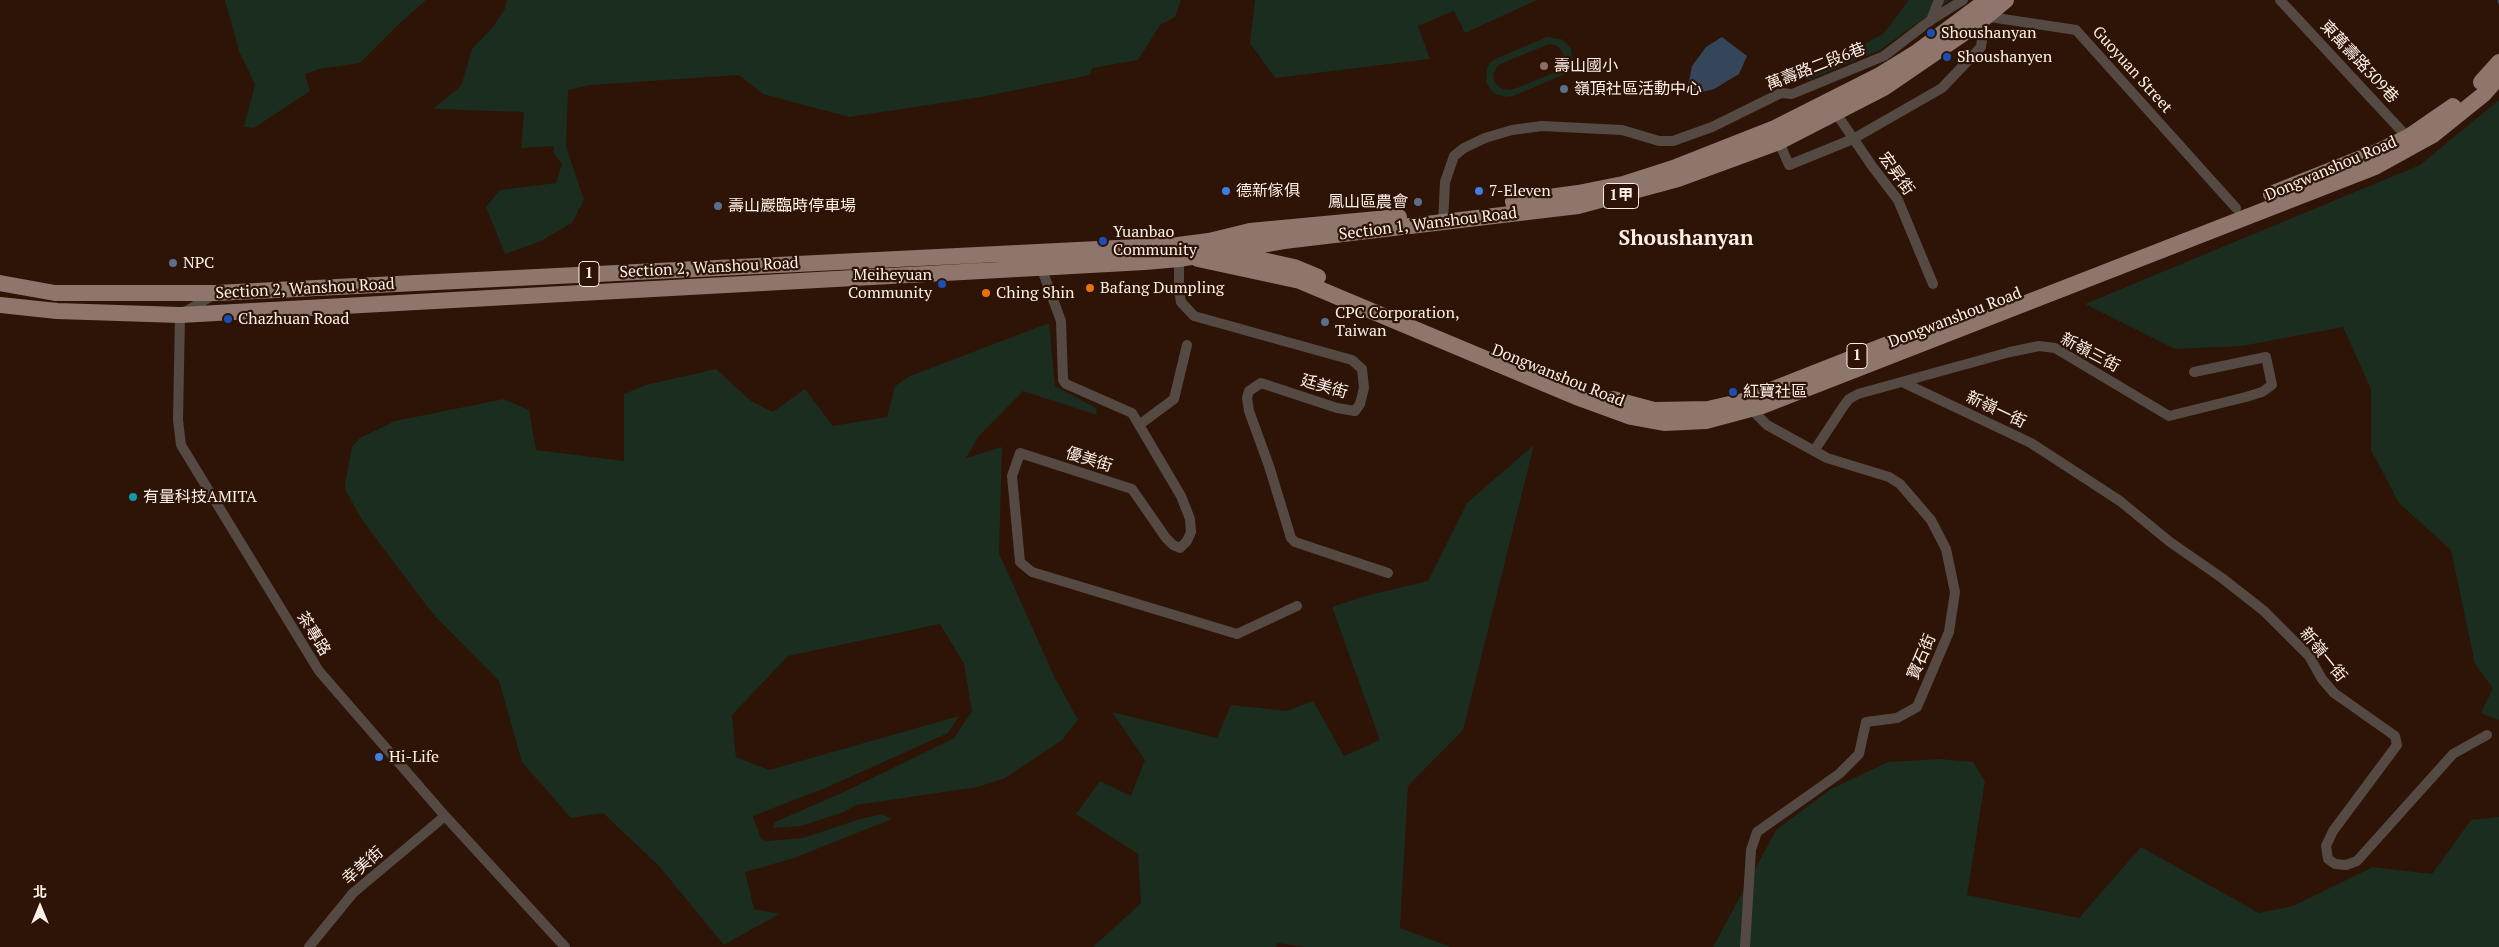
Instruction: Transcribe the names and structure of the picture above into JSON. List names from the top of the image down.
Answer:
{
  "streets": {
    "main road": [
      "Dongwanshou Road",
      "1甲",
      "Section 1, Wanshou Road",
      "Section 2, Wanshou Road",
      "1"
    ],
    "street": [
      "東萬壽路309巷",
      "萬壽路二段6巷",
      "Guoyuan Street",
      "宏昇街",
      "新嶺三街",
      "廷美街",
      "新嶺一街",
      "優美街",
      "茶專路",
      "寶石街",
      "幸美街"
    ]
  },
  "crossings": [
    ["東萬壽路309巷", "Dongwanshou Road"],
    ["萬壽路二段6巷", "Guoyuan Street"],
    ["萬壽路二段6巷", "Section 1, Wanshou Road"],
    ["Guoyuan Street", "Dongwanshou Road"],
    ["Guoyuan Street", "Section 1, Wanshou Road"],
    ["Dongwanshou Road", "Section 1, Wanshou Road"],
    ["Dongwanshou Road", "Section 2, Wanshou Road"],
    ["Dongwanshou Road", "1"],
    ["Dongwanshou Road", "廷美街"],
    ["Dongwanshou Road", "寶石街"],
    ["宏昇街", "Section 1, Wanshou Road"],
    ["Section 1, Wanshou Road", "Section 2, Wanshou Road"],
    ["Section 1, Wanshou Road", "廷美街"],
    ["Section 2, Wanshou Road", "廷美街"],
    ["Section 2, Wanshou Road", "優美街"],
    ["Section 2, Wanshou Road", "茶專路"],
    ["新嶺三街", "新嶺一街"],
    ["新嶺三街", "寶石街"],
    ["茶專路", "幸美街"]
  ],
  "districts": ["Shoushanyan"],
  "places": [
    "Shoushanyan",
    "Shoushanyen",
    "壽山國小",
    "嶺頂社區活動中心",
    "德新傢俱",
    "7-Eleven",
    "鳳山區農會",
    "壽山巖臨時停車場",
    "Yuanbao Community",
    "NPC",
    "Meiheyuan Community",
    "Bafang Dumpling",
    "Ching Shin",
    "Chazhuan Road",
    "CPC Corporation, Taiwan",
    "紅寶社區",
    "有量科技AMITA",
    "Hi-Life"
  ],
  "north": "top"
}
